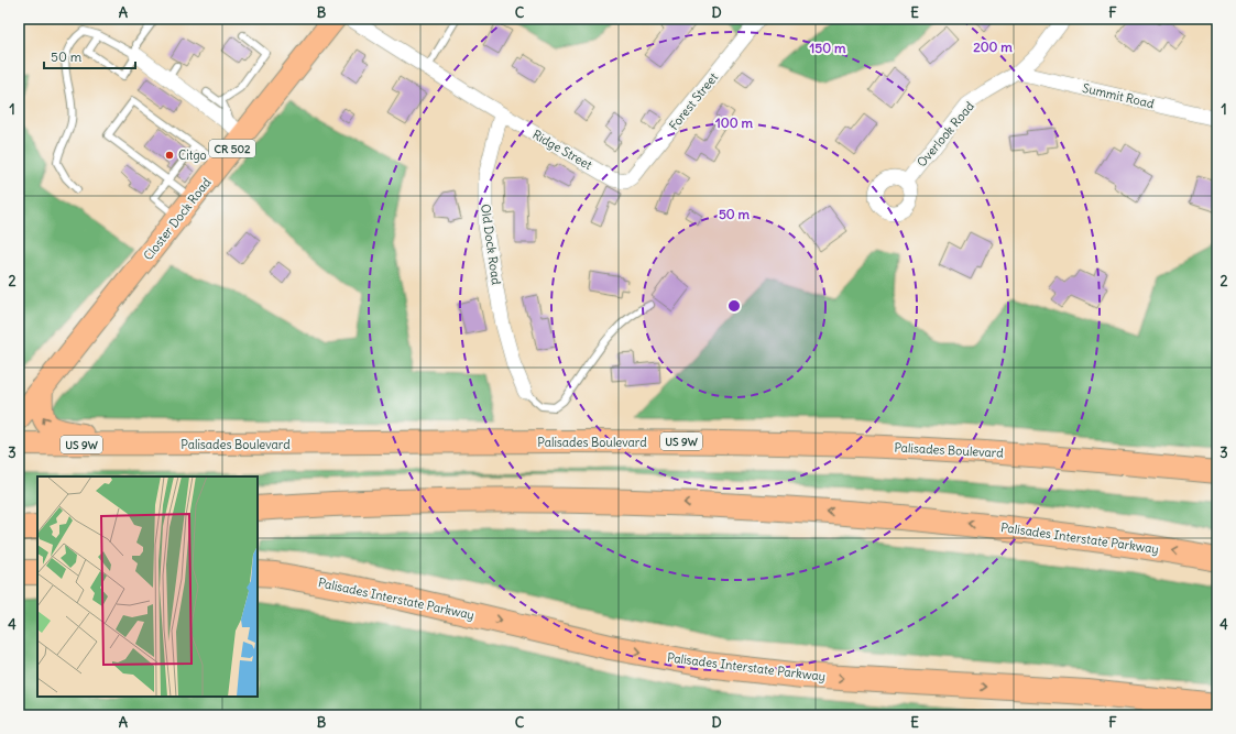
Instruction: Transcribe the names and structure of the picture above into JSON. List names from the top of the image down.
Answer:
{
  "streets": {
    "highway": ["Palisades Interstate Parkway"],
    "main road": [
      "CR 502",
      "Closter Dock Road",
      "US 9W",
      "Palisades Boulevard"
    ],
    "street": [
      "Summit Road",
      "Forest Street",
      "Overlook Road",
      "Ridge Street",
      "Old Dock Road"
    ]
  },
  "crossings": [
    ["Summit Road", "Overlook Road"],
    ["Forest Street", "Ridge Street"],
    ["Ridge Street", "Old Dock Road"]
  ],
  "places": ["Citgo"],
  "scale_bar": "50 m",
  "grid": {
    "columns": [
      "A",
      "B",
      "C",
      "D",
      "E",
      "F"
    ],
    "rows": [
      "1",
      "2",
      "3",
      "4"
    ]
  },
  "rings": [
    "200 m",
    "150 m",
    "100 m",
    "50 m"
  ]
}
